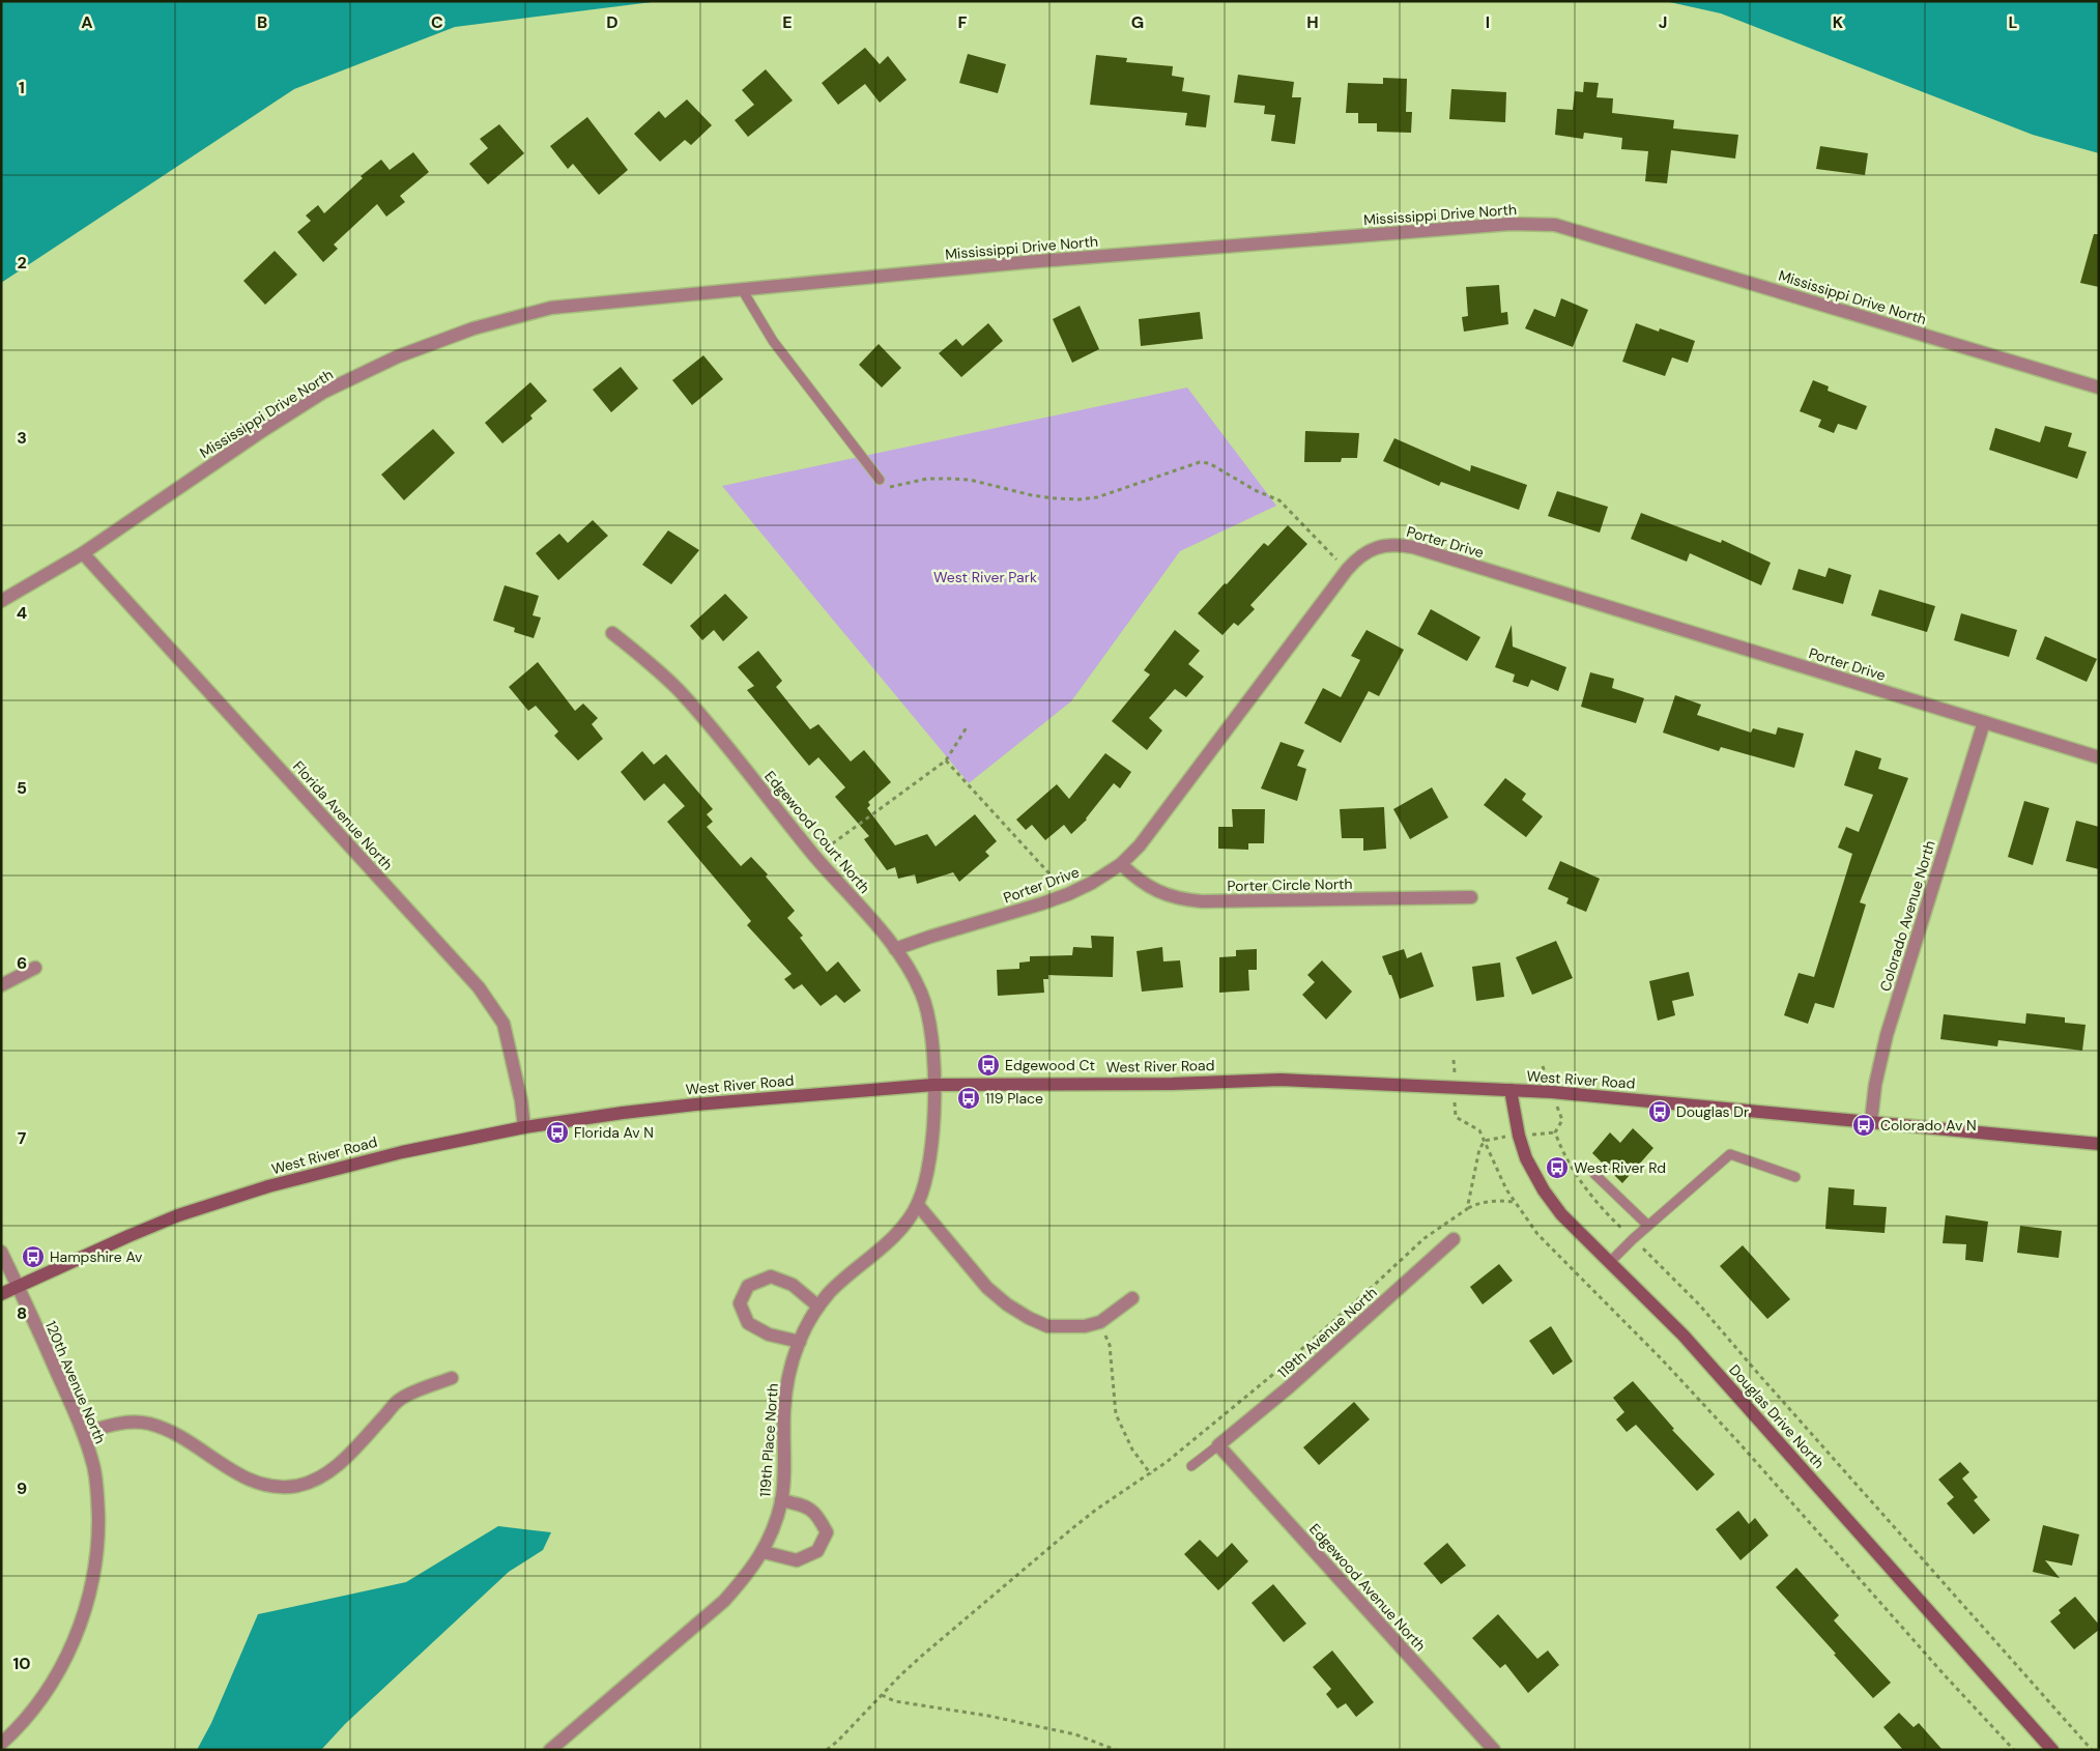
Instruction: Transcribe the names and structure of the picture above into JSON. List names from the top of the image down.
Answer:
{
  "streets": {
    "main road": ["West River Road", "Douglas Drive North"],
    "street": [
      "Mississippi Drive North",
      "Porter Drive",
      "Florida Avenue North",
      "Edgewood Court North",
      "Porter Circle North",
      "Colorado Avenue North",
      "119th Avenue North",
      "120th Avenue North",
      "119th Place North",
      "Edgewood Avenue North"
    ]
  },
  "crossings": [
    ["Mississippi Drive North", "Florida Avenue North"],
    ["Porter Drive", "Edgewood Court North"],
    ["Porter Drive", "Porter Circle North"],
    ["Porter Drive", "Colorado Avenue North"],
    ["Florida Avenue North", "West River Road"],
    ["Edgewood Court North", "West River Road"],
    ["Edgewood Court North", "119th Place North"],
    ["Colorado Avenue North", "West River Road"],
    ["West River Road", "120th Avenue North"],
    ["West River Road", "Douglas Drive North"],
    ["West River Road", "119th Place North"],
    ["119th Avenue North", "Edgewood Avenue North"]
  ],
  "parks": ["West River Park"],
  "places": {
    "bus stop": [
      "Edgewood Ct",
      "119 Place",
      "Douglas Dr",
      "Colorado Av N",
      "Florida Av N",
      "West River Rd",
      "Hampshire Av"
    ]
  },
  "grid": {
    "columns": [
      "A",
      "B",
      "C",
      "D",
      "E",
      "F",
      "G",
      "H",
      "I",
      "J",
      "K",
      "L"
    ],
    "rows": [
      "1",
      "2",
      "3",
      "4",
      "5",
      "6",
      "7",
      "8",
      "9",
      "10"
    ]
  }
}
